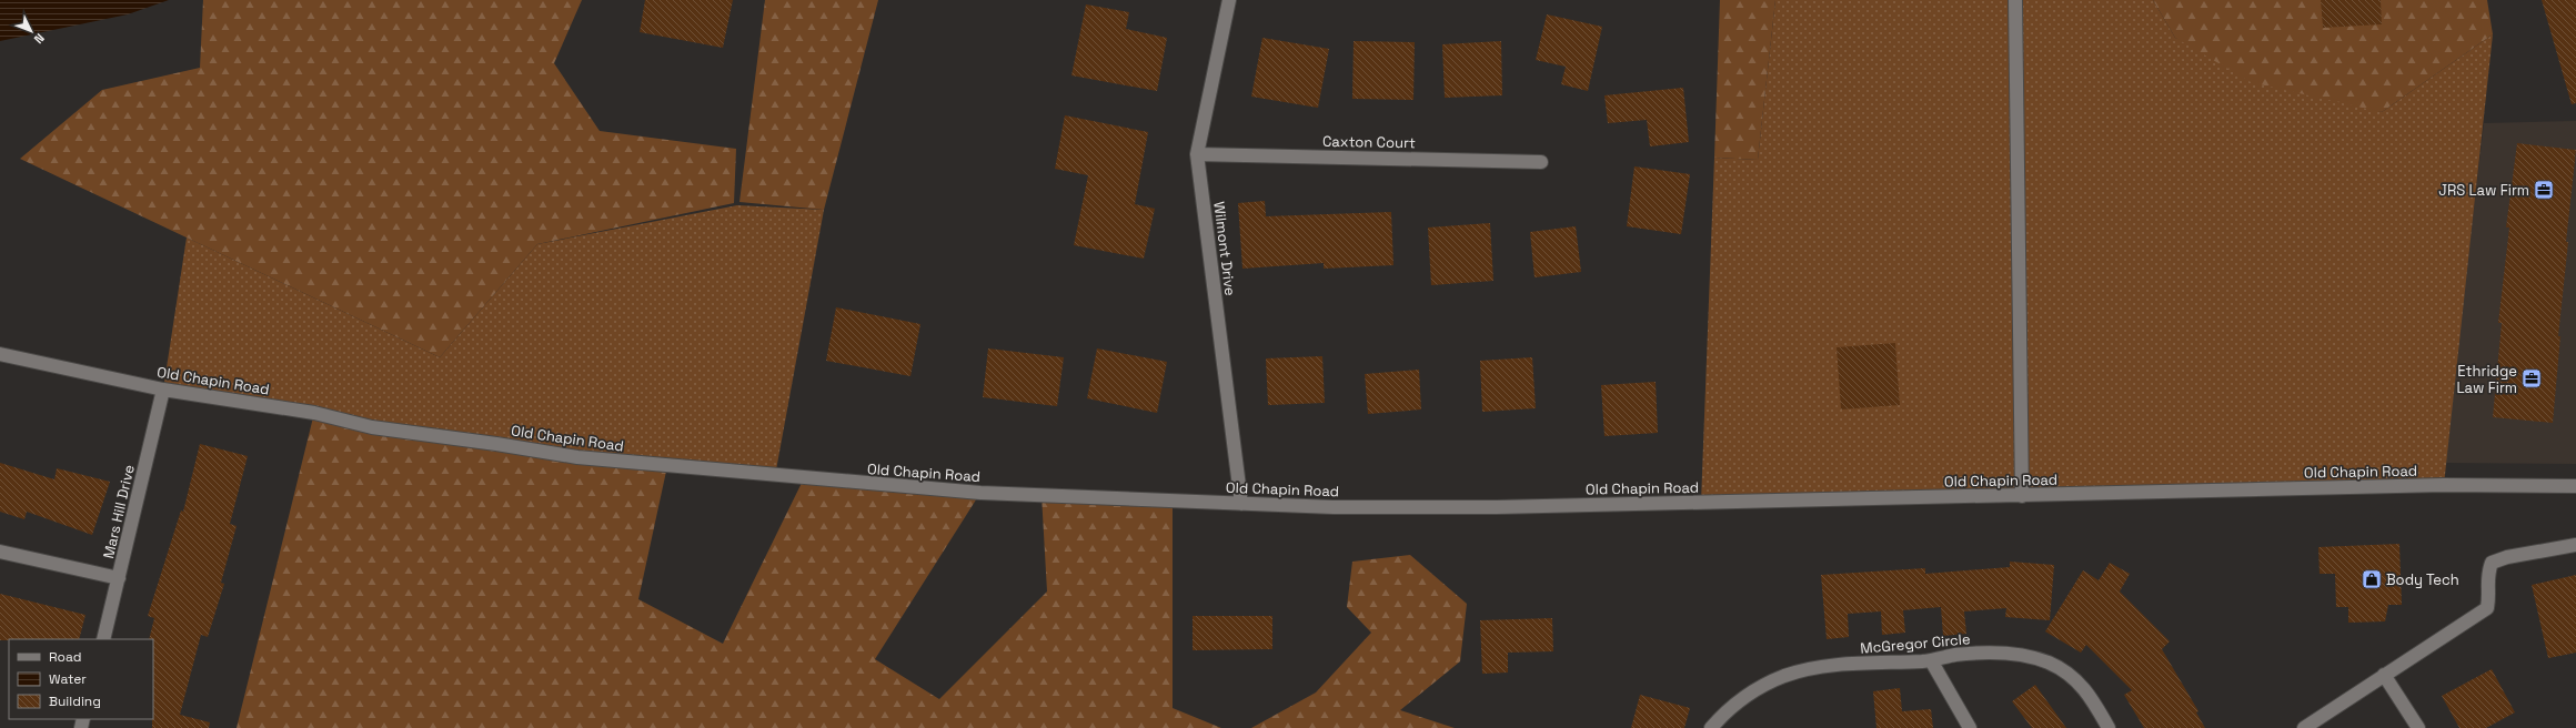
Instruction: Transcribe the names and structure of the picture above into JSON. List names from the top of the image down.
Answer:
{
  "streets": {
    "street": [
      "Caxton Court",
      "Wilmont Drive",
      "Old Chapin Road",
      "Mars Hill Drive",
      "McGregor Circle"
    ]
  },
  "crossings": [
    ["Caxton Court", "Wilmont Drive"],
    ["Wilmont Drive", "Old Chapin Road"],
    ["Old Chapin Road", "Mars Hill Drive"]
  ],
  "places": {
    "office": ["JRS Law Firm", "Ethridge Law Firm"],
    "shop": ["Body Tech"]
  },
  "legend": ["Road", "Water", "Building"],
  "north": "bottom right"
}
